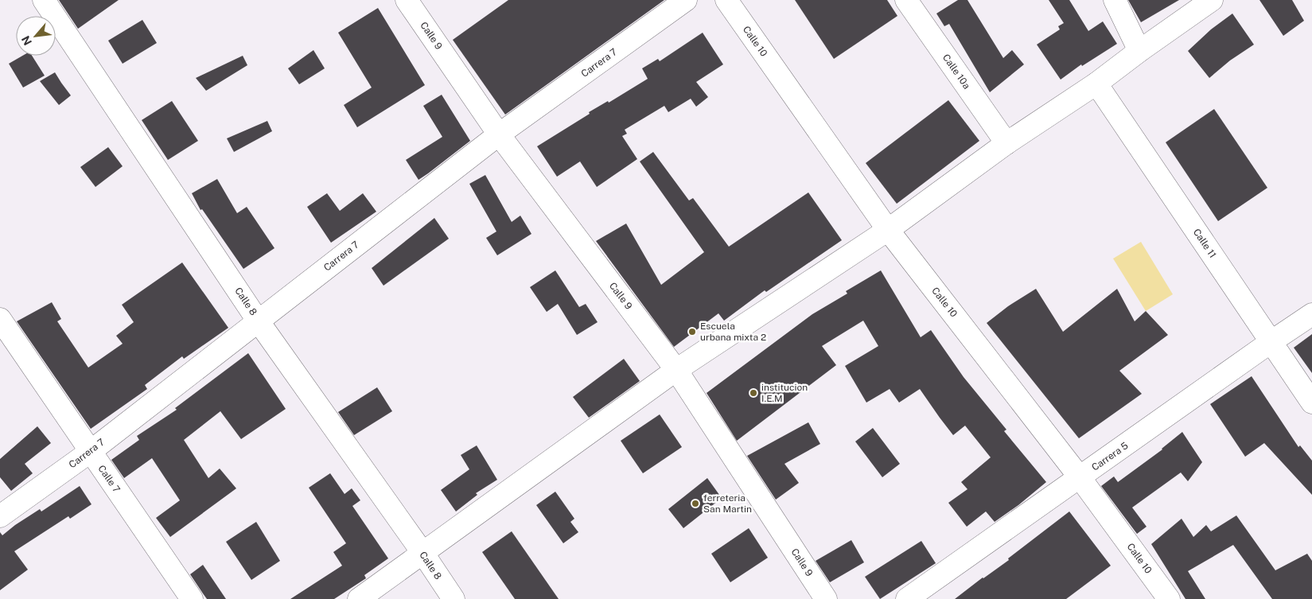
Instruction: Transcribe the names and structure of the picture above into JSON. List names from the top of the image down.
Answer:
{
  "streets": {
    "street": [
      "Calle 9",
      "Calle 10",
      "Carrera 7",
      "Calle 10a",
      "Calle 11",
      "Calle 8",
      "Carrera 5",
      "Calle 7"
    ]
  },
  "crossings": [
    ["Calle 9", "Carrera 7"],
    ["Calle 10", "Carrera 5"],
    ["Carrera 7", "Calle 8"],
    ["Carrera 7", "Calle 7"],
    ["Calle 11", "Carrera 5"]
  ],
  "places": ["Escuela urbana mixta 2", "institucion I.E.M", "ferreteria San Martin"],
  "north": "bottom left"
}
